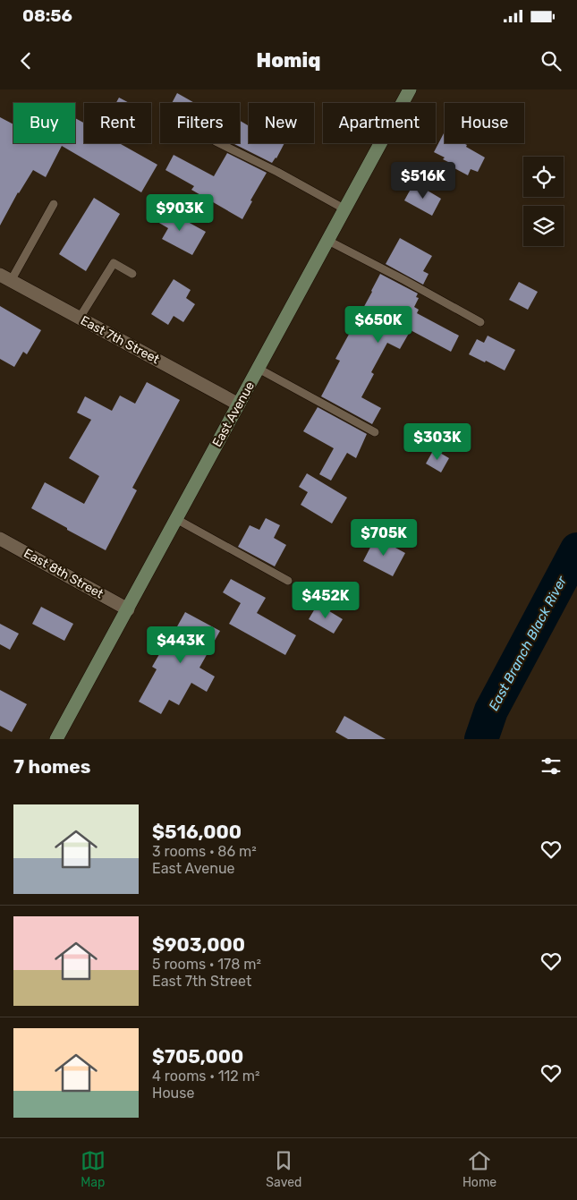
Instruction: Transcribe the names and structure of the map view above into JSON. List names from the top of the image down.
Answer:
{
  "streets": {
    "street": ["East 7th Street", "East Avenue", "East 8th Street"]
  },
  "crossings": [
    ["East 7th Street", "East Avenue"],
    ["East Avenue", "East 8th Street"]
  ],
  "water": ["East Branch Black River"],
  "page": {
    "status": "08:56",
    "header": "Homiq",
    "chip": [
      "Buy",
      "Rent",
      "Filters",
      "New",
      "Apartment",
      "House"
    ],
    "price": [
      "$516K",
      "$903K",
      "$650K",
      "$303K",
      "$705K",
      "$452K",
      "$443K"
    ],
    "heading": "7 homes",
    "list": [
      {
        "name": "$516,000",
        "note": "3 rooms · 86 m² · East Avenue"
      },
      {
        "name": "$903,000",
        "note": "5 rooms · 178 m² · East 7th Street"
      },
      {
        "name": "$705,000",
        "note": "4 rooms · 112 m² · House"
      }
    ],
    "tabs": ["Map", "Saved", "Home"]
  }
}
